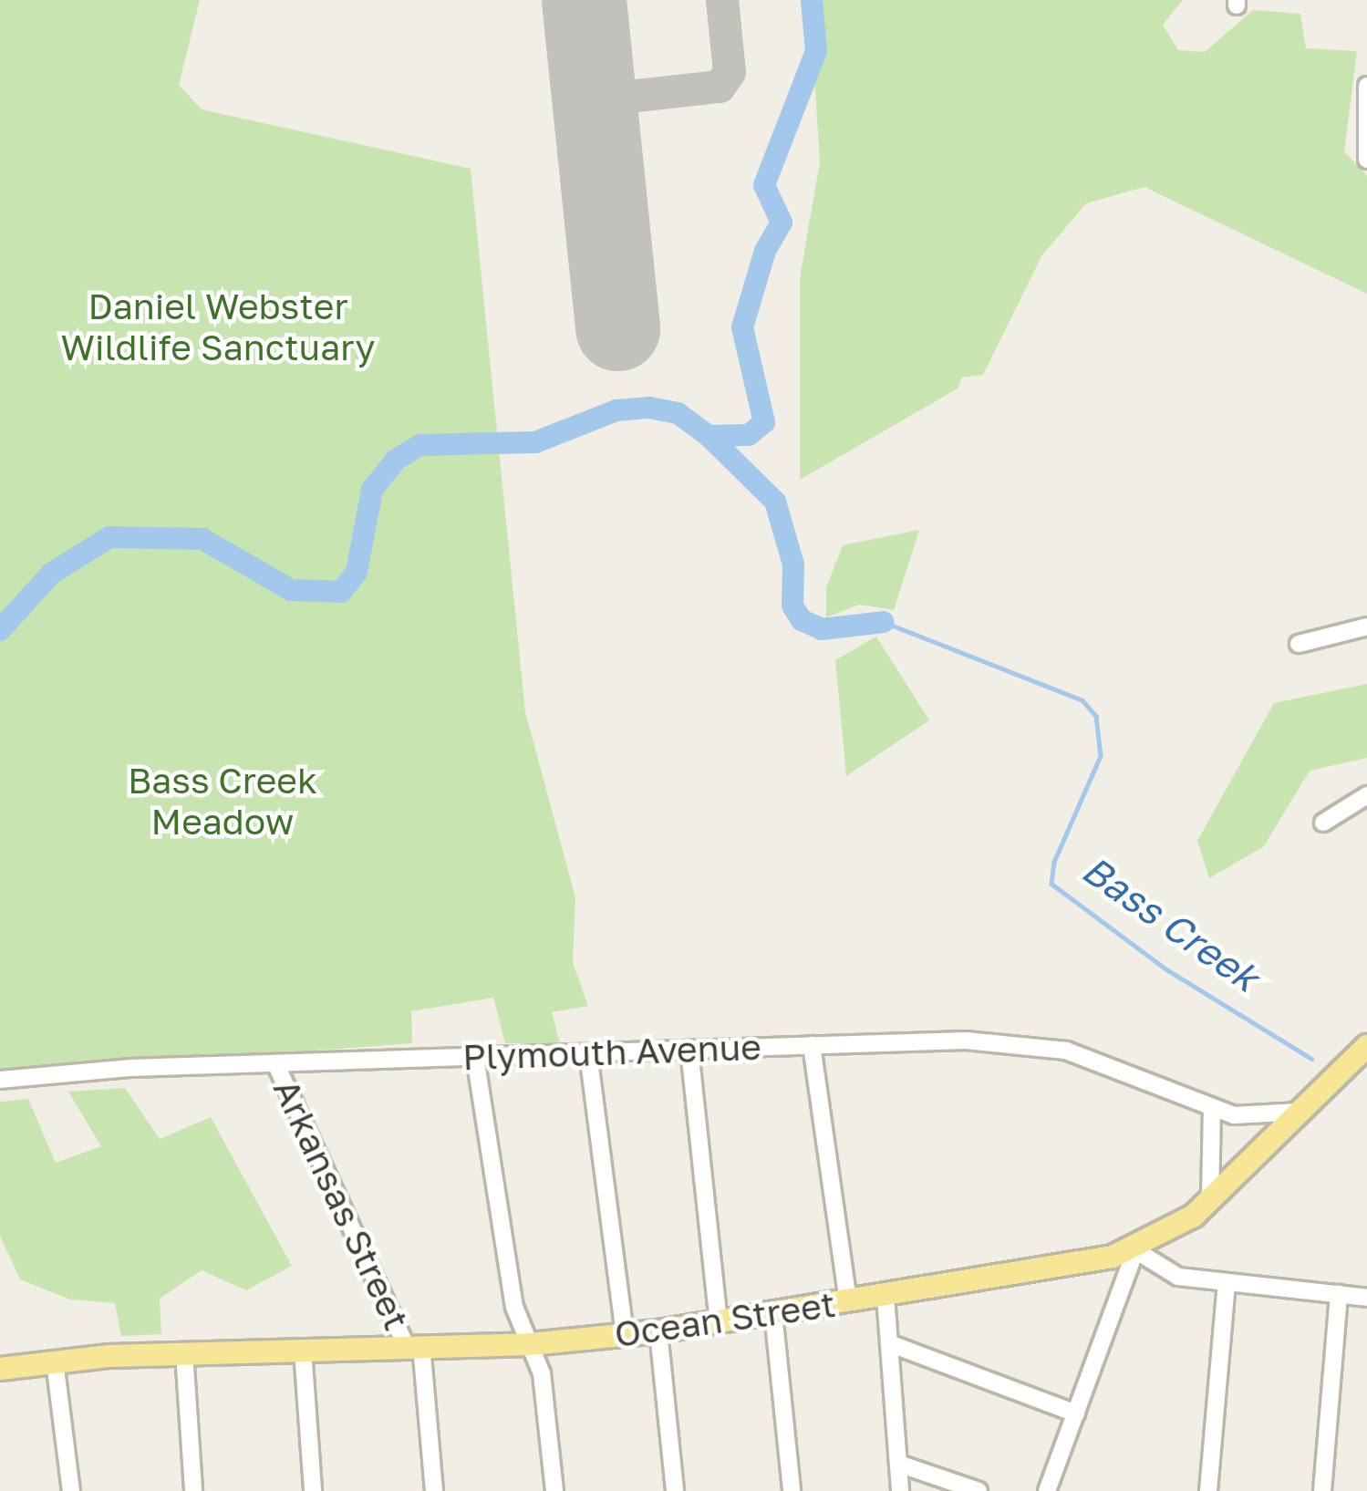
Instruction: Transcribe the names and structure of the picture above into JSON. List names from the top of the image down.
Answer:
{
  "streets": {
    "main road": ["Ocean Street"],
    "street": ["Plymouth Avenue", "Arkansas Street"]
  },
  "crossings": [
    ["Plymouth Avenue", "Arkansas Street"],
    ["Plymouth Avenue", "Ocean Street"],
    ["Arkansas Street", "Ocean Street"]
  ],
  "water": ["Bass Creek"],
  "parks": ["Daniel Webster Wildlife Sanctuary", "Bass Creek Meadow"]
}
